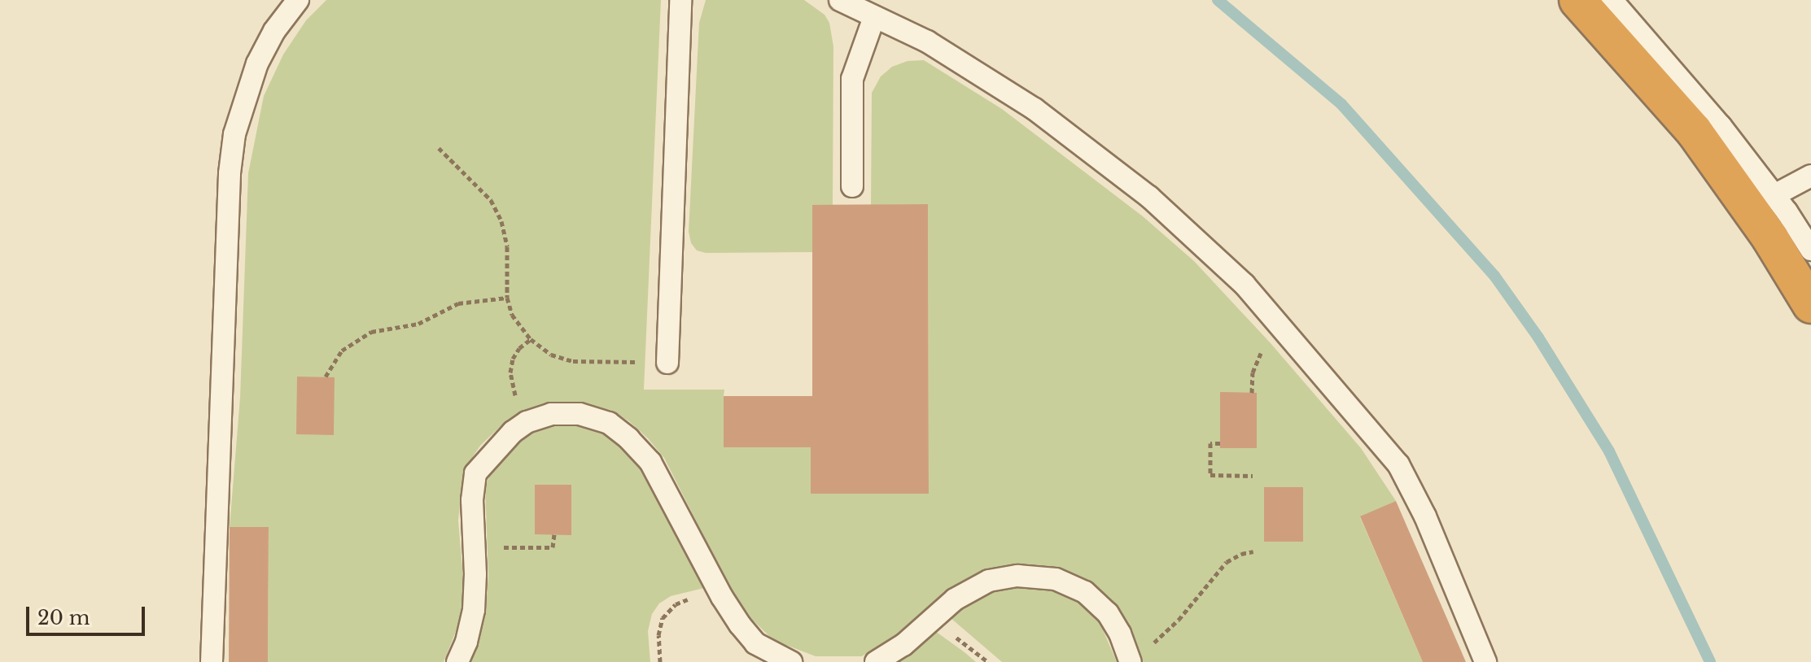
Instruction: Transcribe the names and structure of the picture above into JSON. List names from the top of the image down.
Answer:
{
  "scale_bar": "20 m"
}
